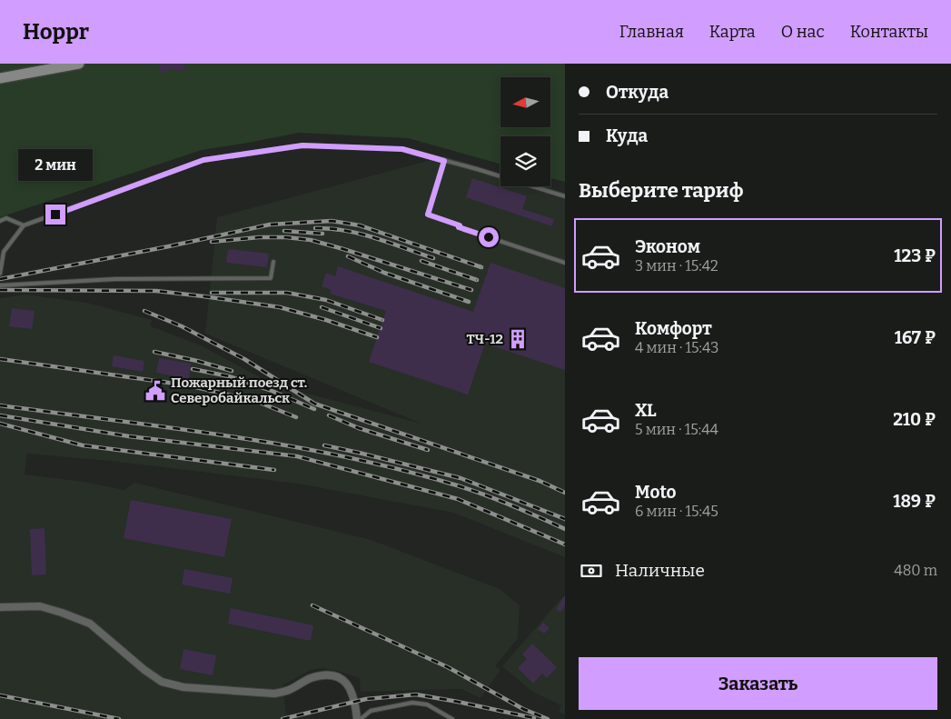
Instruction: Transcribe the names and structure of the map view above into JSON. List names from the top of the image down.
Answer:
{
  "places": {
    "building": ["ТЧ-12"],
    "public building": ["Пожарный поезд ст. Северобайкальск"]
  },
  "north": "left",
  "page": {
    "header": "Hoppr",
    "nav": [
      "Главная",
      "Карта",
      "О нас",
      "Контакты"
    ],
    "banner": ["Откуда", "Куда"],
    "bubble": "2 мин",
    "heading": "Выберите тариф",
    "list": [
      {
        "name": "Эконом",
        "note": "3 мин · 15:42",
        "value": "123 ₽"
      },
      {
        "name": "Комфорт",
        "note": "4 мин · 15:43",
        "value": "167 ₽"
      },
      {
        "name": "XL",
        "note": "5 мин · 15:44",
        "value": "210 ₽"
      },
      {
        "name": "Moto",
        "note": "6 мин · 15:45",
        "value": "189 ₽"
      }
    ],
    "pay": ["Наличные", "480 m"],
    "buttons": "Заказать"
  }
}
